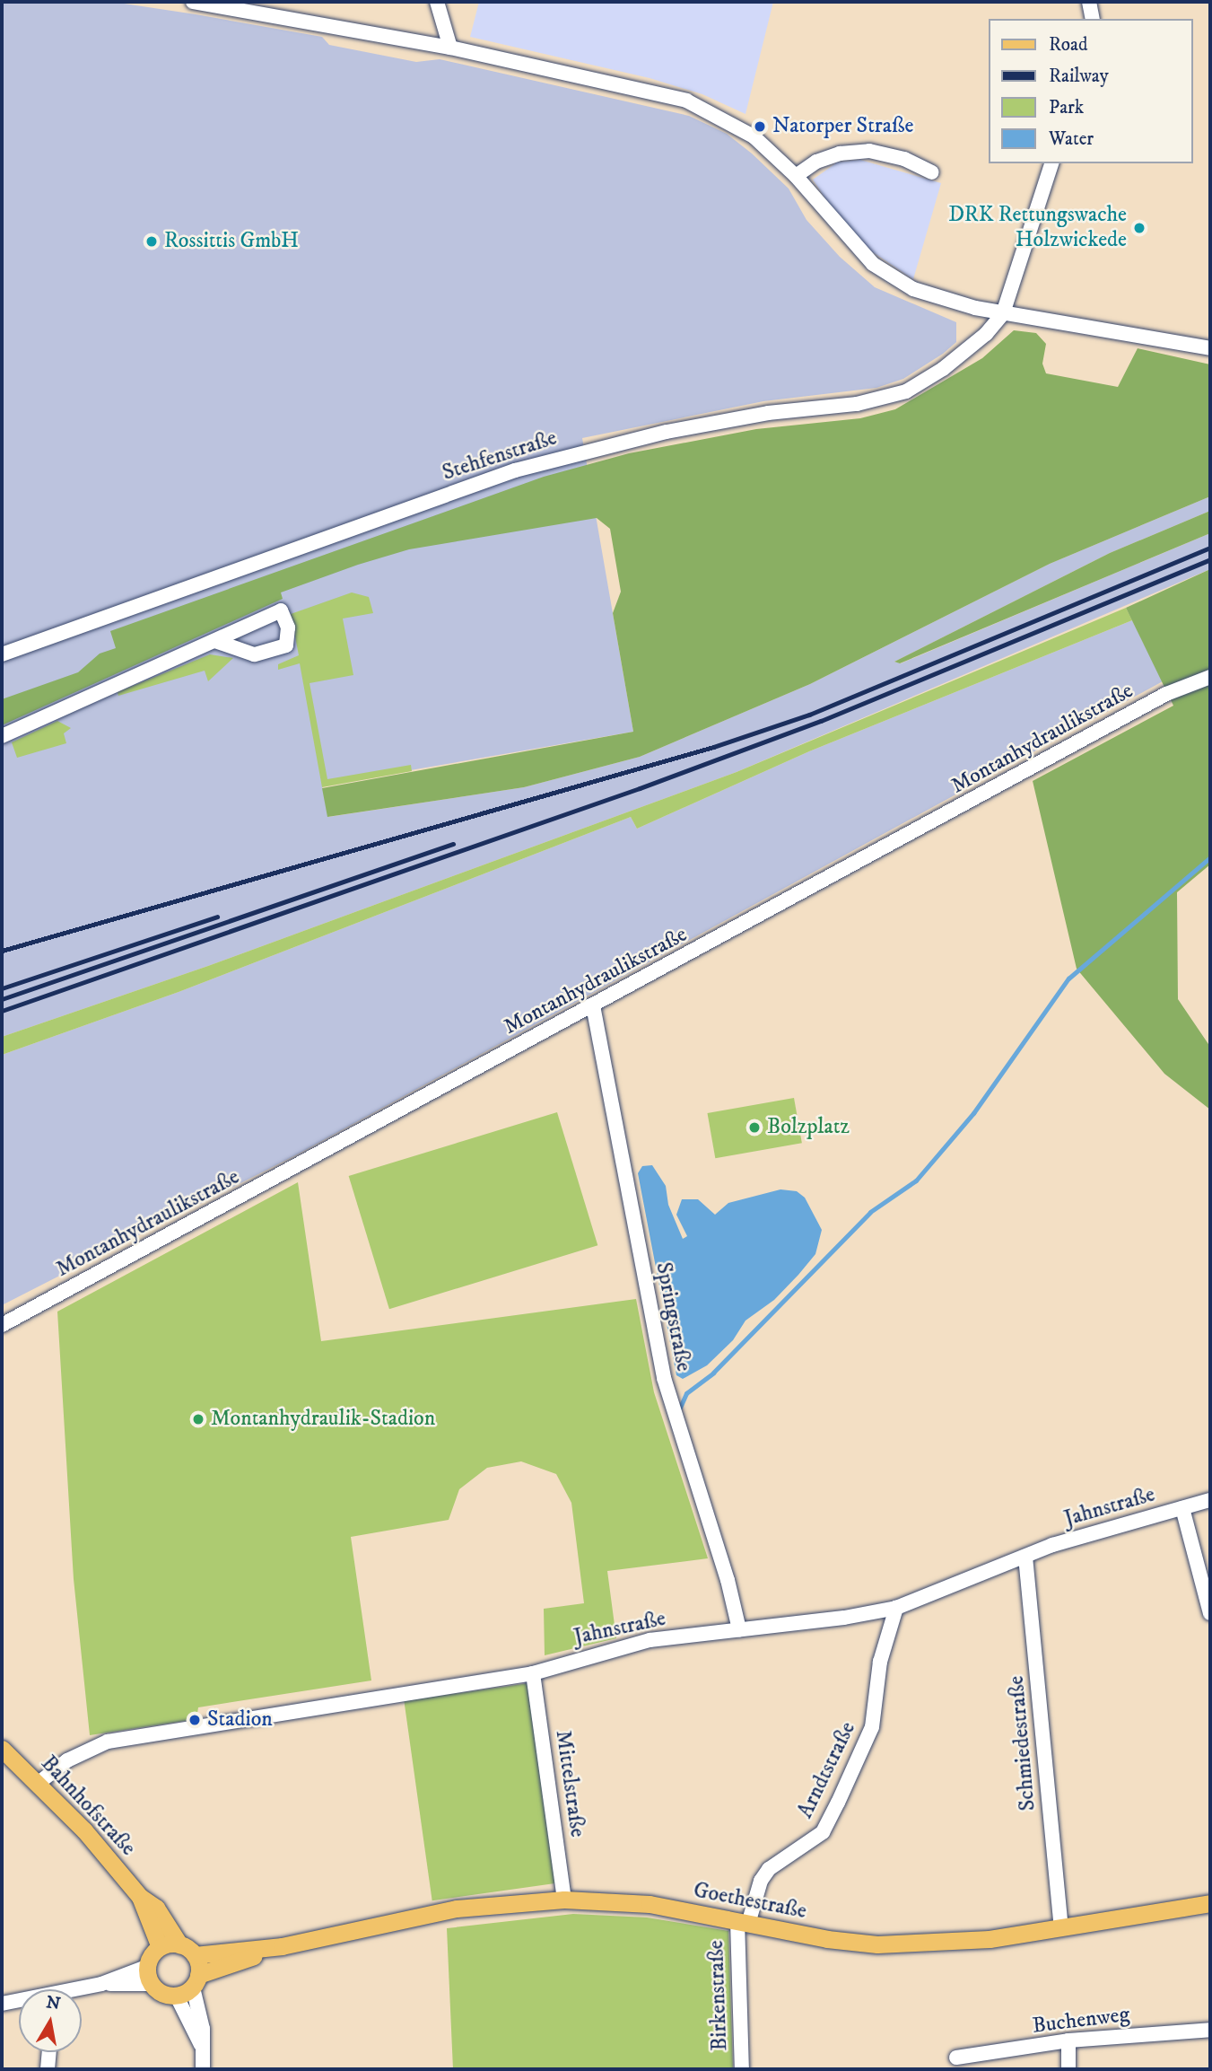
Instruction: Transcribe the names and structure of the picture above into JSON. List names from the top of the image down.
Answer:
{
  "streets": {
    "main road": ["Bahnhofstraße", "Goethestraße"],
    "street": [
      "Stehfenstraße",
      "Montanhydraulikstraße",
      "Springstraße",
      "Jahnstraße",
      "Schmiedestraße",
      "Arndtstraße",
      "Mittelstraße",
      "Birkenstraße",
      "Buchenweg"
    ]
  },
  "crossings": [
    ["Montanhydraulikstraße", "Springstraße"],
    ["Springstraße", "Jahnstraße"],
    ["Jahnstraße", "Schmiedestraße"],
    ["Jahnstraße", "Arndtstraße"],
    ["Jahnstraße", "Mittelstraße"],
    ["Jahnstraße", "Bahnhofstraße"],
    ["Schmiedestraße", "Goethestraße"],
    ["Arndtstraße", "Goethestraße"],
    ["Arndtstraße", "Birkenstraße"],
    ["Mittelstraße", "Goethestraße"],
    ["Bahnhofstraße", "Goethestraße"],
    ["Goethestraße", "Birkenstraße"]
  ],
  "places": [
    "Natorper Straße",
    "DRK Rettungswache Holzwickede",
    "Rossittis GmbH",
    "Bolzplatz",
    "Montanhydraulik-Stadion",
    "Stadion"
  ],
  "legend": [
    "Road",
    "Railway",
    "Park",
    "Water"
  ],
  "north": "top"
}
